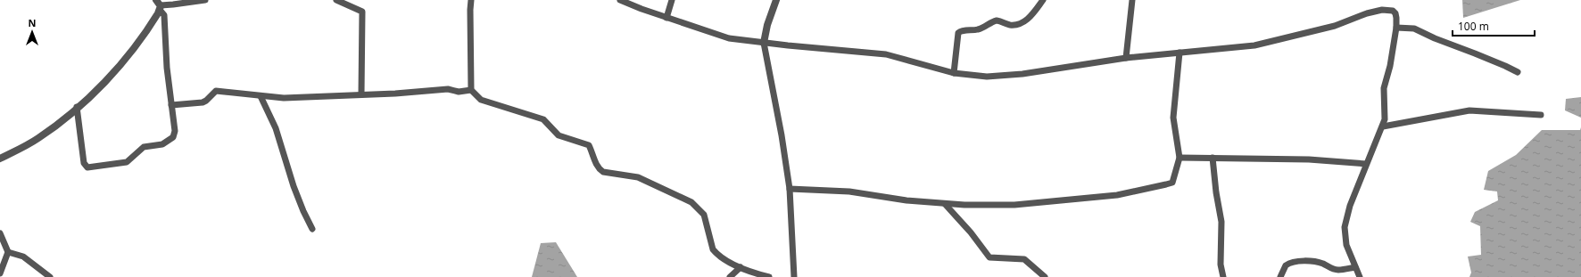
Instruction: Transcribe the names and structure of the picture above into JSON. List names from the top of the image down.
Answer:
{
  "scale_bar": "100 m",
  "north": "top"
}
